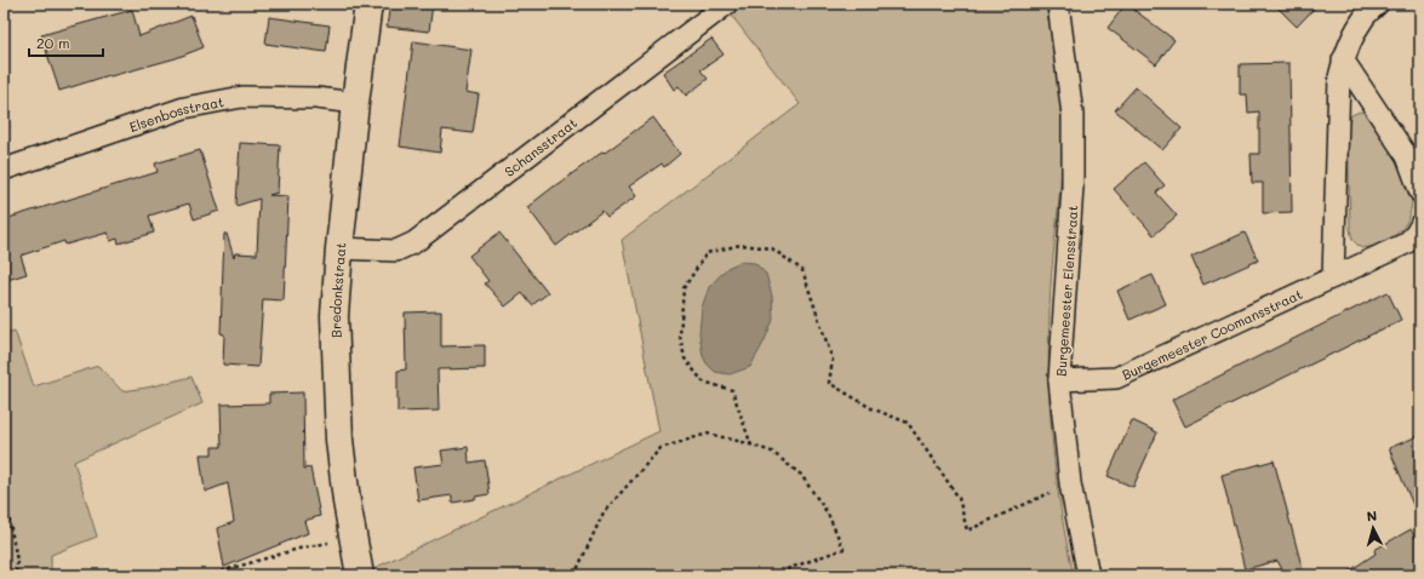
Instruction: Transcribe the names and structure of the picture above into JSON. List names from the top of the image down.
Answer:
{
  "streets": {
    "street": [
      "Elsenbosstraat",
      "Schansstraat",
      "Bredonkstraat",
      "Burgemeester Elensstraat",
      "Burgemeester Coomansstraat"
    ]
  },
  "crossings": [
    ["Elsenbosstraat", "Bredonkstraat"],
    ["Schansstraat", "Bredonkstraat"],
    ["Burgemeester Elensstraat", "Burgemeester Coomansstraat"]
  ],
  "scale_bar": "20 m",
  "north": "top"
}
